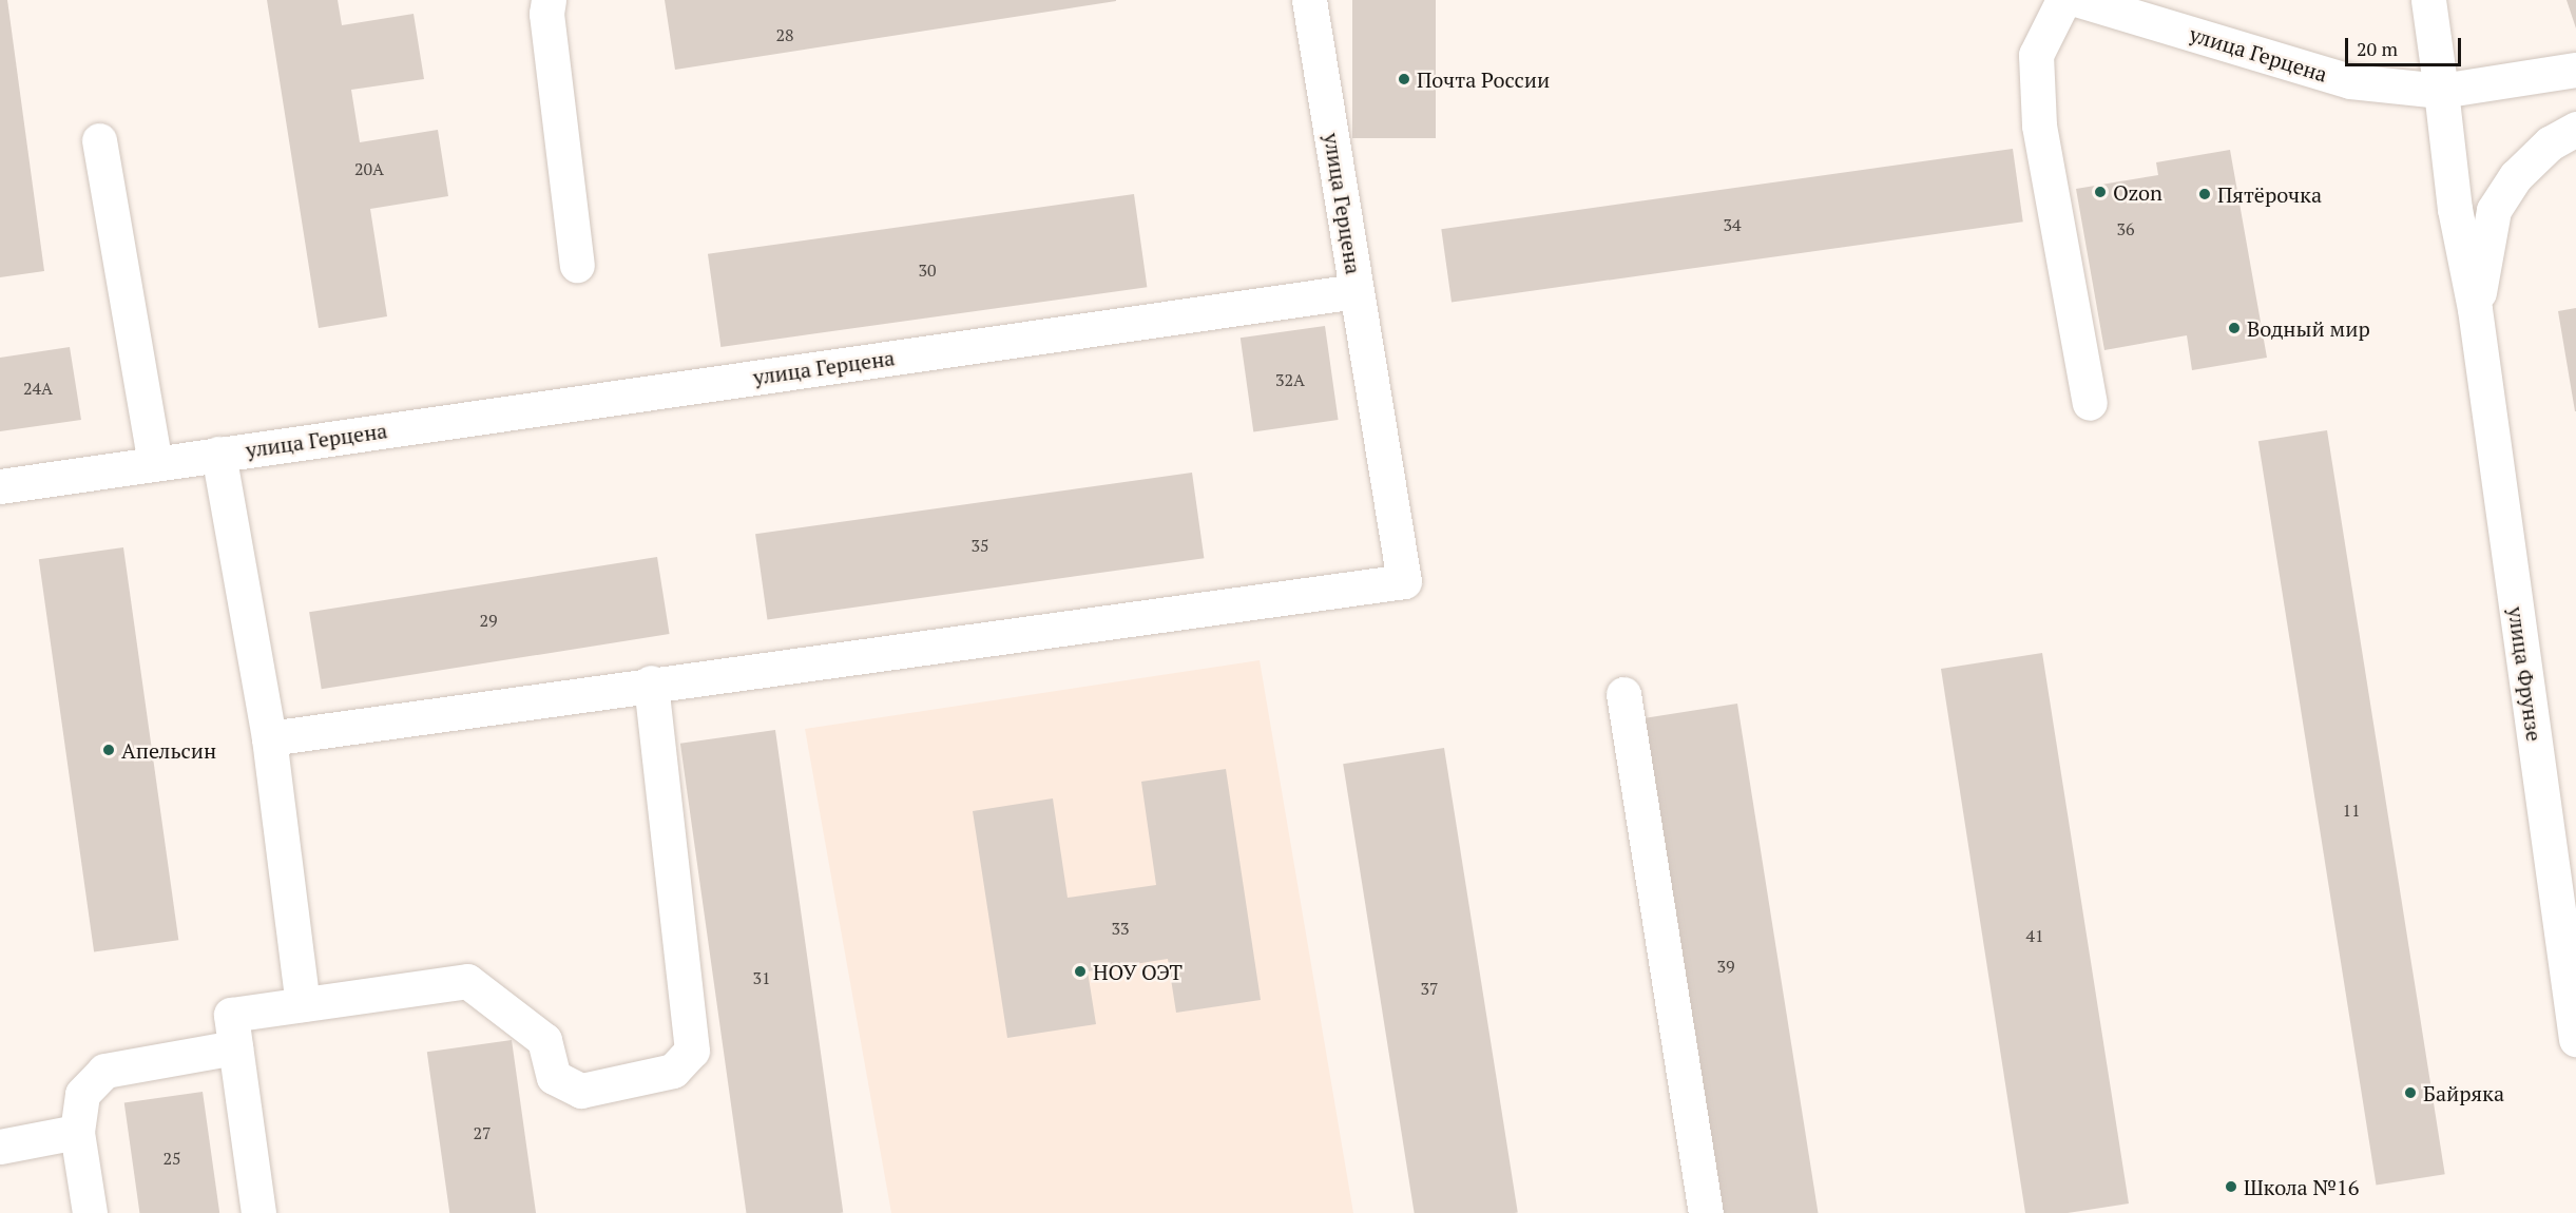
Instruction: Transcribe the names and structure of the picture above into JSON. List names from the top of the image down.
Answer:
{
  "streets": {
    "main road": ["улица Герцена", "улица Фрунзе"]
  },
  "crossings": [
    ["улица Герцена", "улица Фрунзе"]
  ],
  "places": [
    "Почта России",
    "Ozon",
    "Пятёрочка",
    "Водный мир",
    "Апельсин",
    "НОУ ОЭТ",
    "Байряка",
    "Школа №16"
  ],
  "house_numbers": [
    "28",
    "20А",
    "34",
    "36",
    "30",
    "32А",
    "24А",
    "35",
    "29",
    "11",
    "33",
    "41",
    "39",
    "31",
    "37",
    "27",
    "25"
  ],
  "scale_bar": "20 m"
}
